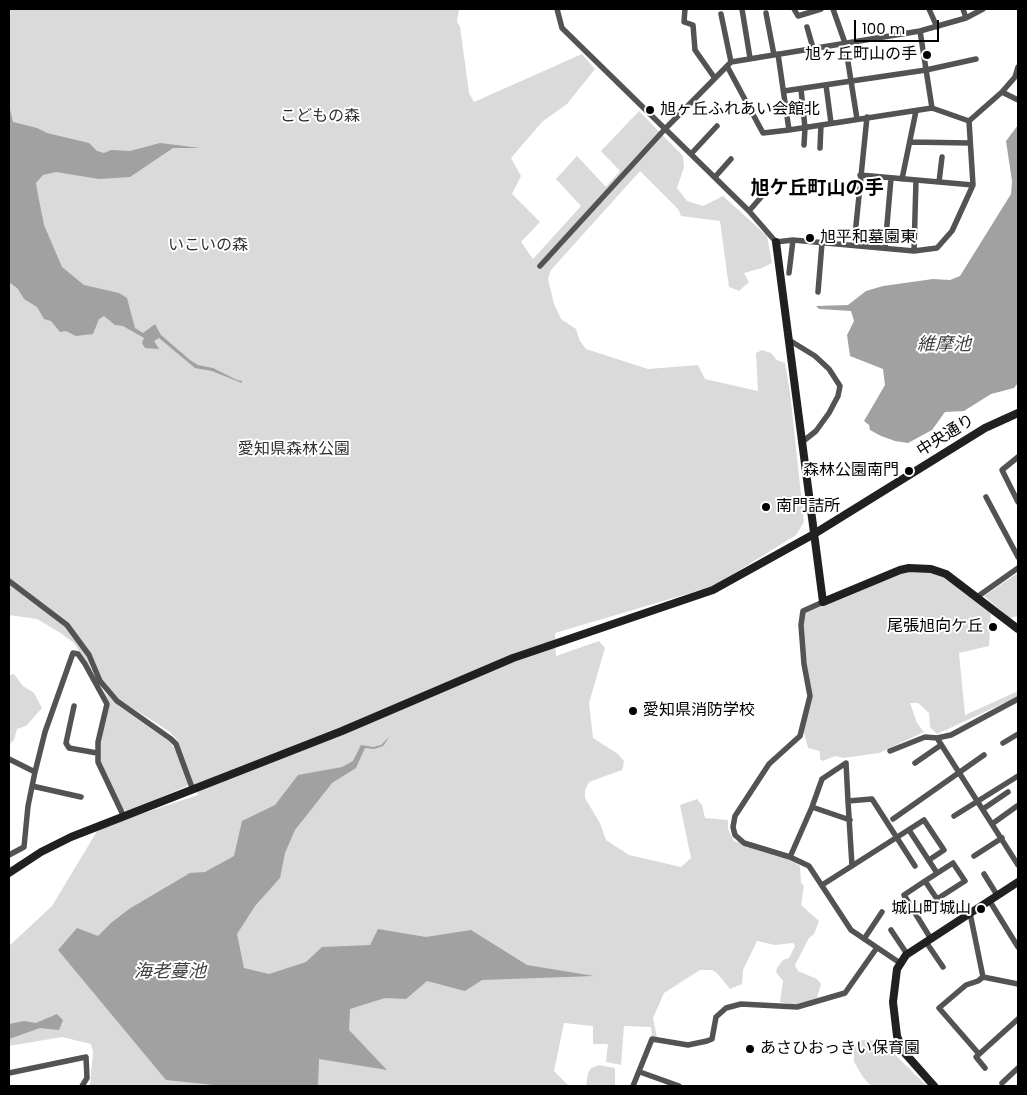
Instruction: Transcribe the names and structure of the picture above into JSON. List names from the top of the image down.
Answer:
{
  "streets": {
    "street": ["中央通り"]
  },
  "districts": ["旭ケ丘町山の手"],
  "water": ["維摩池", "海老蔓池"],
  "parks": ["こどもの森", "いこいの森", "愛知県森林公園"],
  "places": [
    "旭ヶ丘町山の手",
    "旭ヶ丘ふれあい会館北",
    "旭平和墓園東",
    "森林公園南門",
    "南門詰所",
    "尾張旭向ケ丘",
    "愛知県消防学校",
    "城山町城山",
    "あさひおっきい保育園"
  ],
  "scale_bar": "100 m"
}
